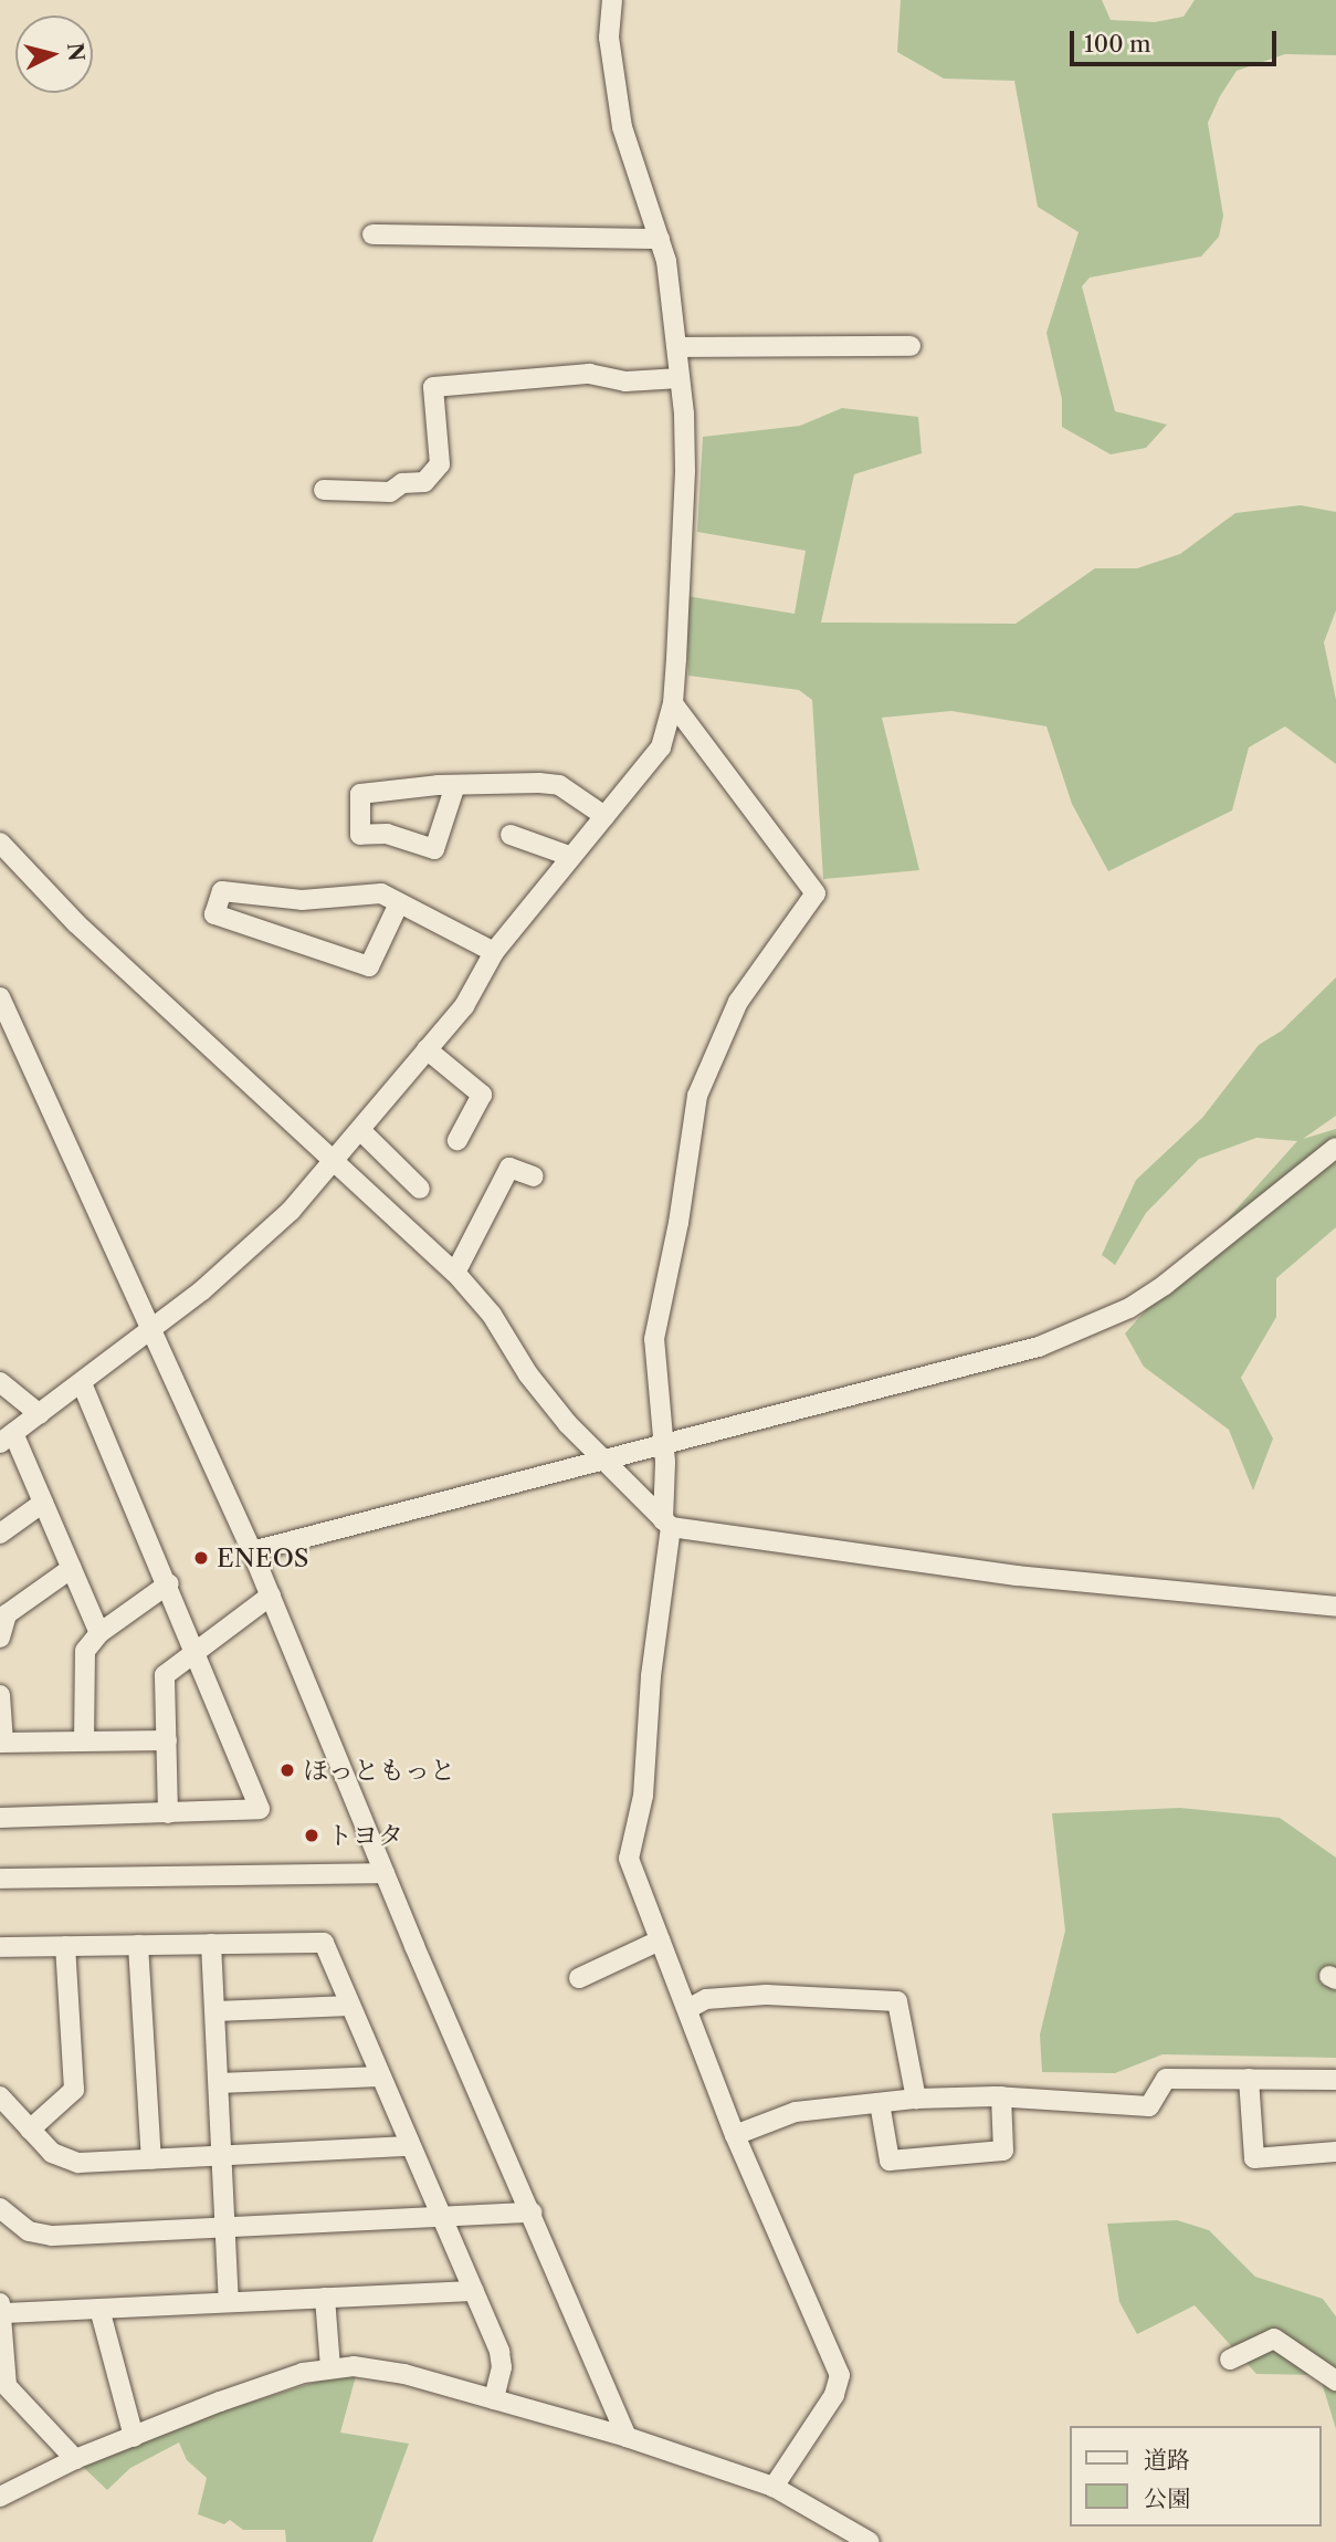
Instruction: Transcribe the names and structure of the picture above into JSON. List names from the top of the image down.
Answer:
{
  "places": ["ENEOS", "ほっともっと", "トヨタ"],
  "legend": ["道路", "公園"],
  "scale_bar": "100 m",
  "north": "right"
}
